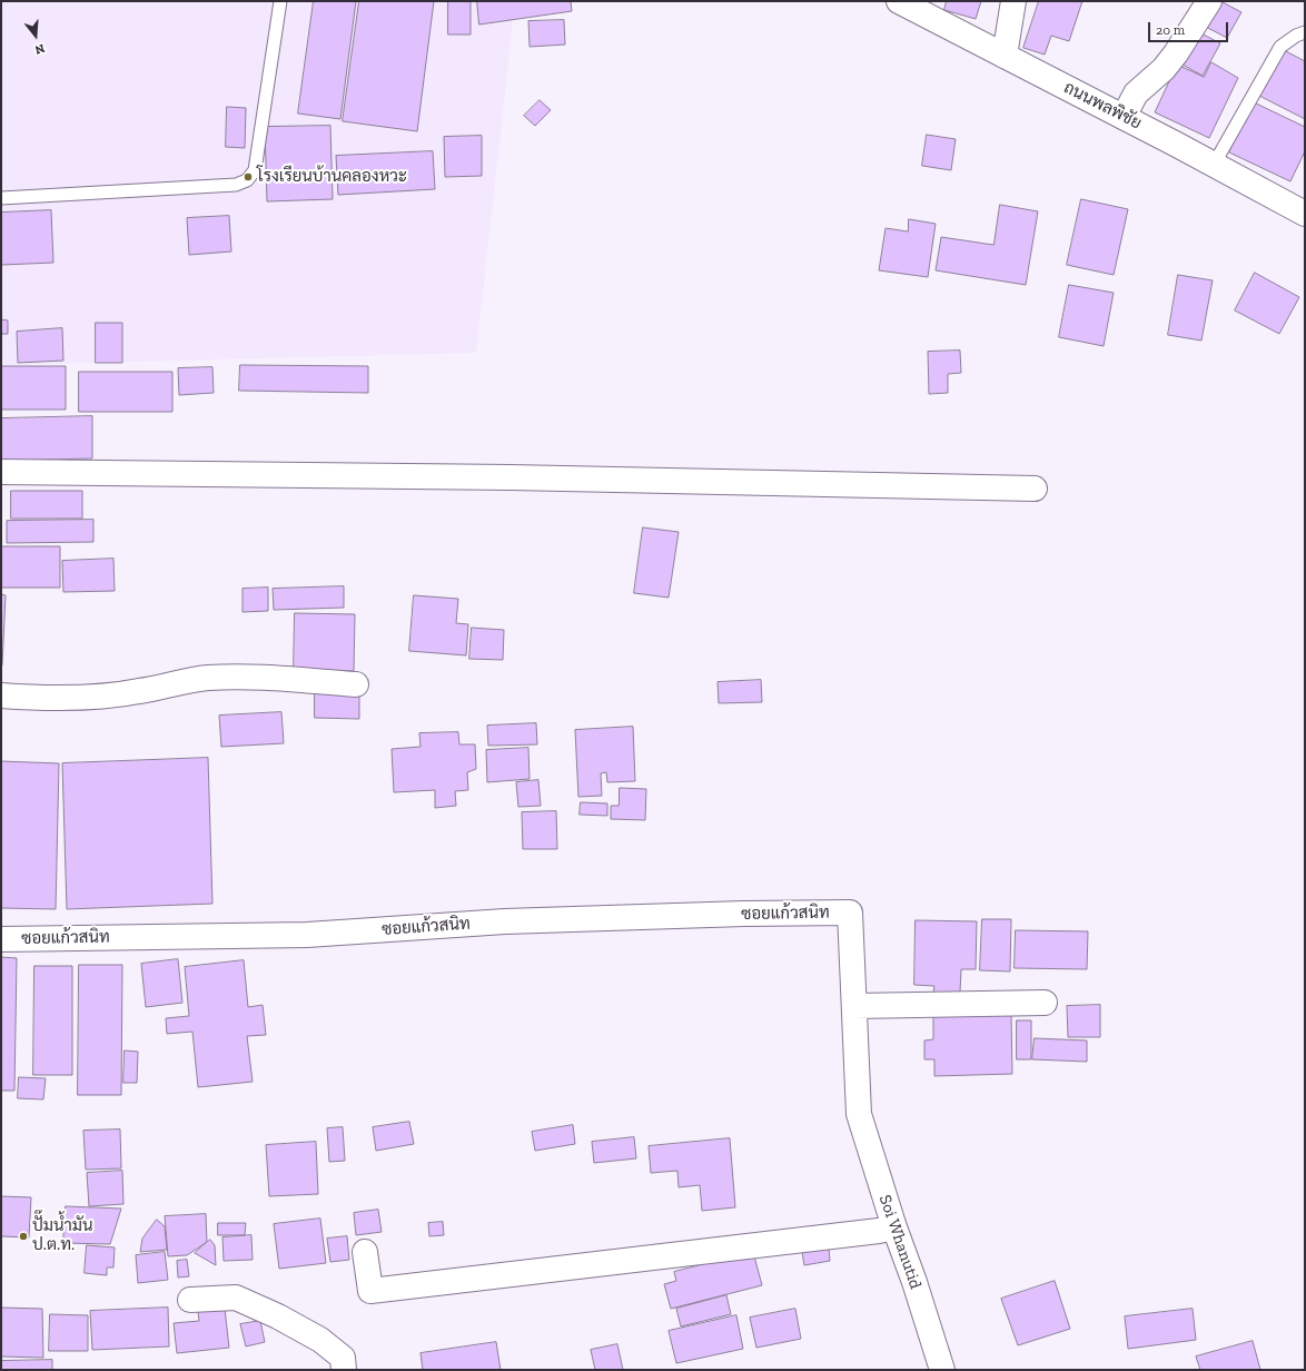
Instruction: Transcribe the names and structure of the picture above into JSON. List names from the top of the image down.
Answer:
{
  "streets": {
    "street": ["ถนนพลพิชัย", "ซอยแก้วสนิท", "Soi Whanutid"]
  },
  "crossings": [
    ["ซอยแก้วสนิท", "Soi Whanutid"]
  ],
  "places": ["โรงเรียนบ้านคลองหวะ", "ปั๊มน้ำมัน ป.ต.ท."],
  "scale_bar": "20 m",
  "north": "bottom"
}
